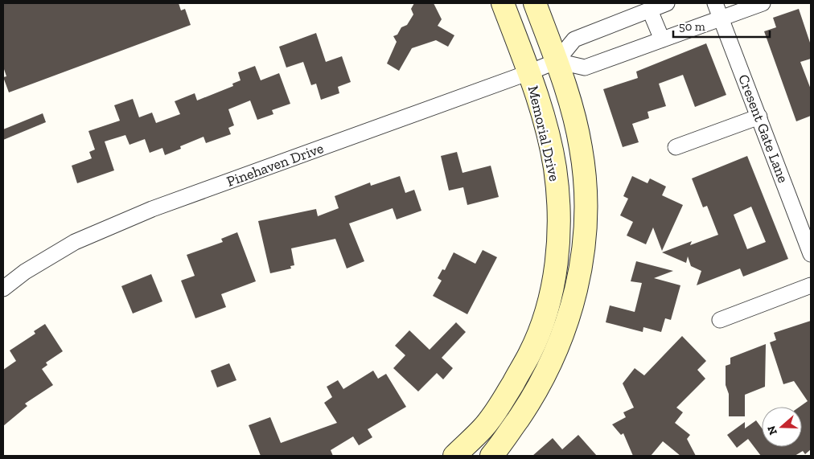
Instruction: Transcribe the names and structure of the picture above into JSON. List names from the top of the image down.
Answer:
{
  "streets": {
    "main road": ["Memorial Drive"],
    "street": ["Cresent Gate Lane", "Pinehaven Drive"]
  },
  "crossings": [
    ["Memorial Drive", "Pinehaven Drive"]
  ],
  "scale_bar": "50 m",
  "north": "left"
}
